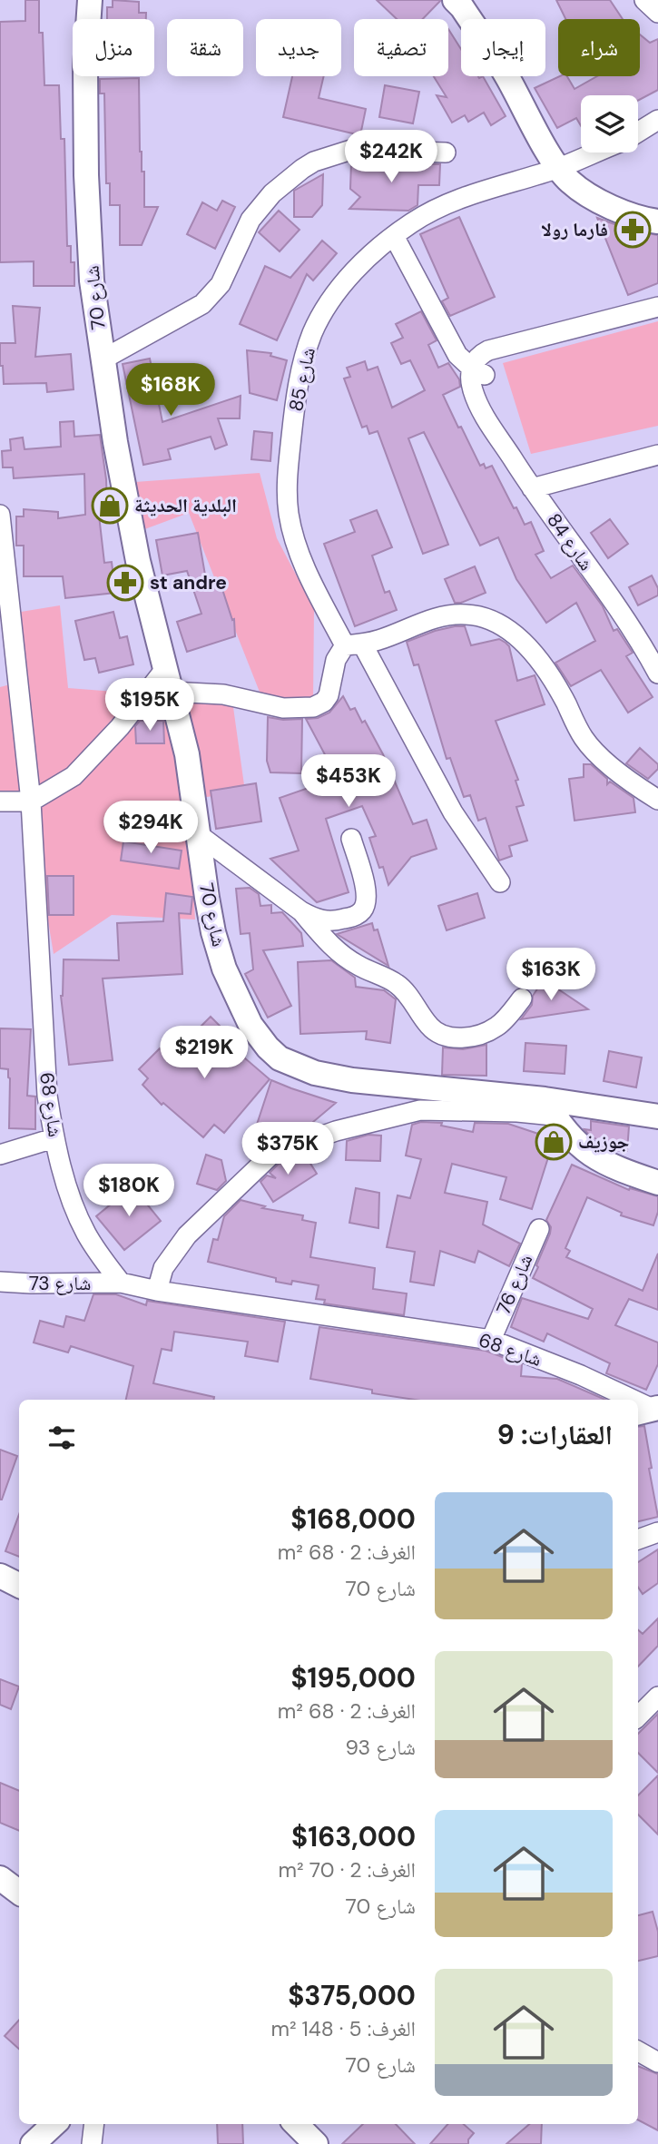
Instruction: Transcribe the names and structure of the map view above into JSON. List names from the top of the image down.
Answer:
{
  "streets": {
    "street": [
      "شارع 70",
      "شارع 85",
      "شارع 84",
      "شارع 68",
      "شارع 73",
      "شارع 76"
    ]
  },
  "crossings": [
    ["شارع 68", "شارع 73"],
    ["شارع 68", "شارع 76"]
  ],
  "places": {
    "pharmacy": ["فارما رولا", "st andre"],
    "shop": ["البلدية الحديثة", "جوزيف"]
  },
  "page": {
    "chip": [
      "شراء",
      "إيجار",
      "تصفية",
      "جديد",
      "شقة",
      "منزل"
    ],
    "price": [
      "$242K",
      "$168K",
      "$195K",
      "$453K",
      "$294K",
      "$163K",
      "$219K",
      "$375K",
      "$180K"
    ],
    "heading": "العقارات: 9",
    "list": [
      {
        "name": "$168,000",
        "note": "الغرف: 2 · 68 m² · شارع 70"
      },
      {
        "name": "$195,000",
        "note": "الغرف: 2 · 68 m² · شارع 93"
      },
      {
        "name": "$163,000",
        "note": "الغرف: 2 · 70 m² · شارع 70"
      },
      {
        "name": "$375,000",
        "note": "الغرف: 5 · 148 m² · شارع 70"
      }
    ]
  }
}
